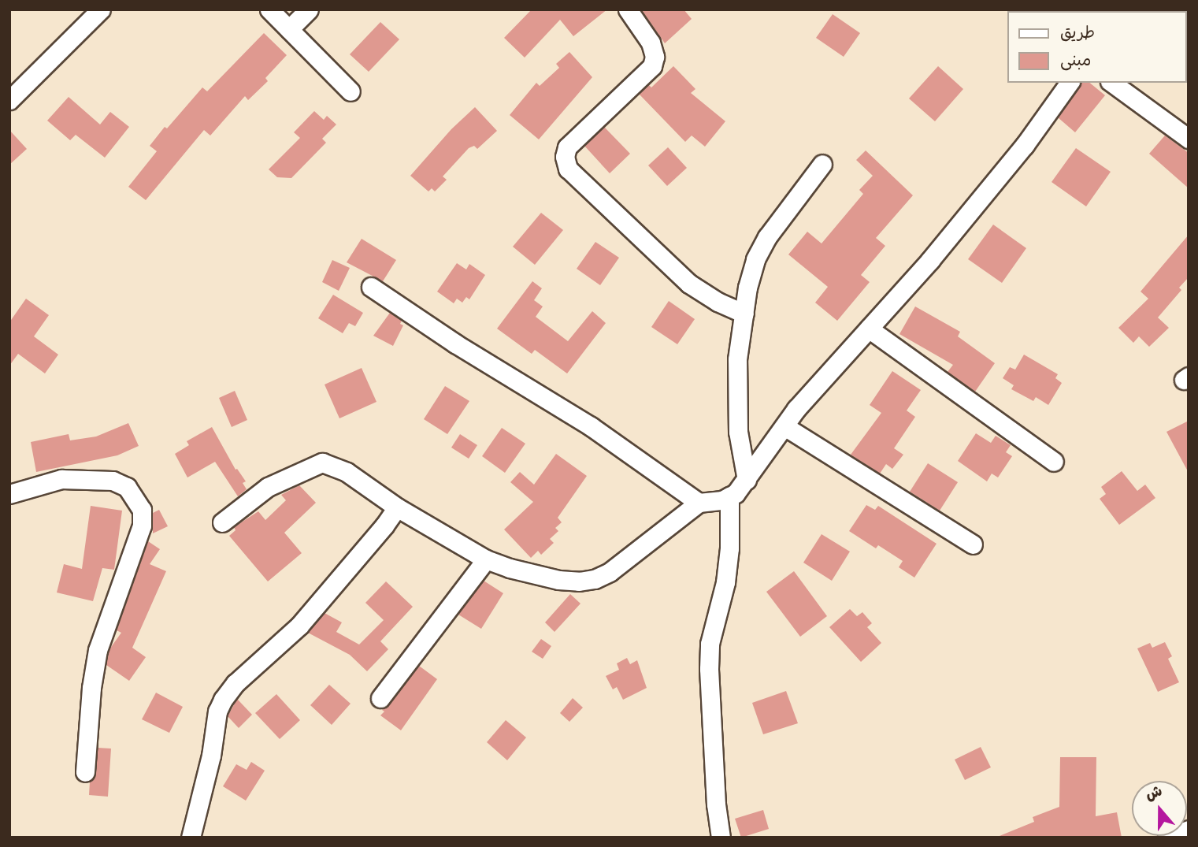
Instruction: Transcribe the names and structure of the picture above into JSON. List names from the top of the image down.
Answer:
{
  "legend": ["طريق", "مبنى"],
  "north": "top"
}
